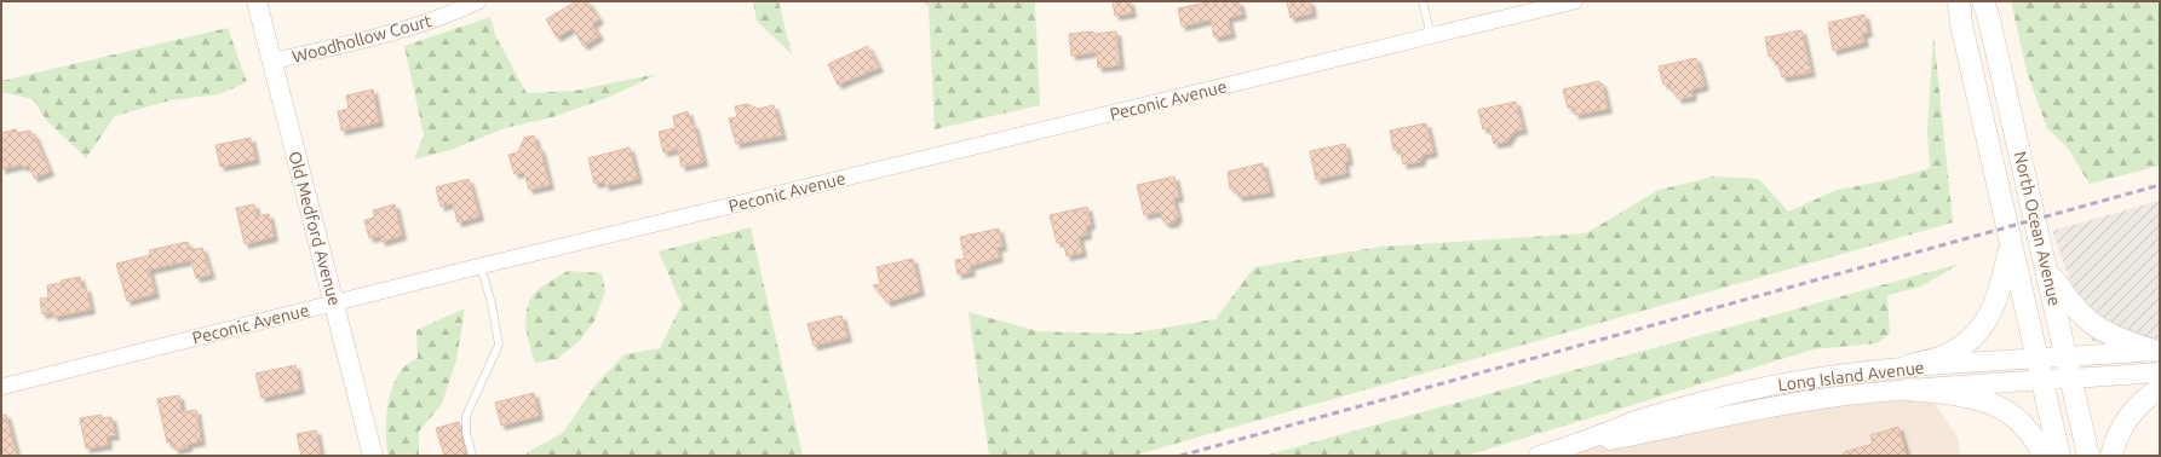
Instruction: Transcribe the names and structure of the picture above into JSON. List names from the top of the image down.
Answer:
{
  "streets": {
    "main road": ["North Ocean Avenue"],
    "street": [
      "Woodhollow Court",
      "Peconic Avenue",
      "Old Medford Avenue",
      "Long Island Avenue"
    ]
  },
  "crossings": [
    ["Woodhollow Court", "Old Medford Avenue"],
    ["Peconic Avenue", "Old Medford Avenue"],
    ["North Ocean Avenue", "Long Island Avenue"]
  ]
}
